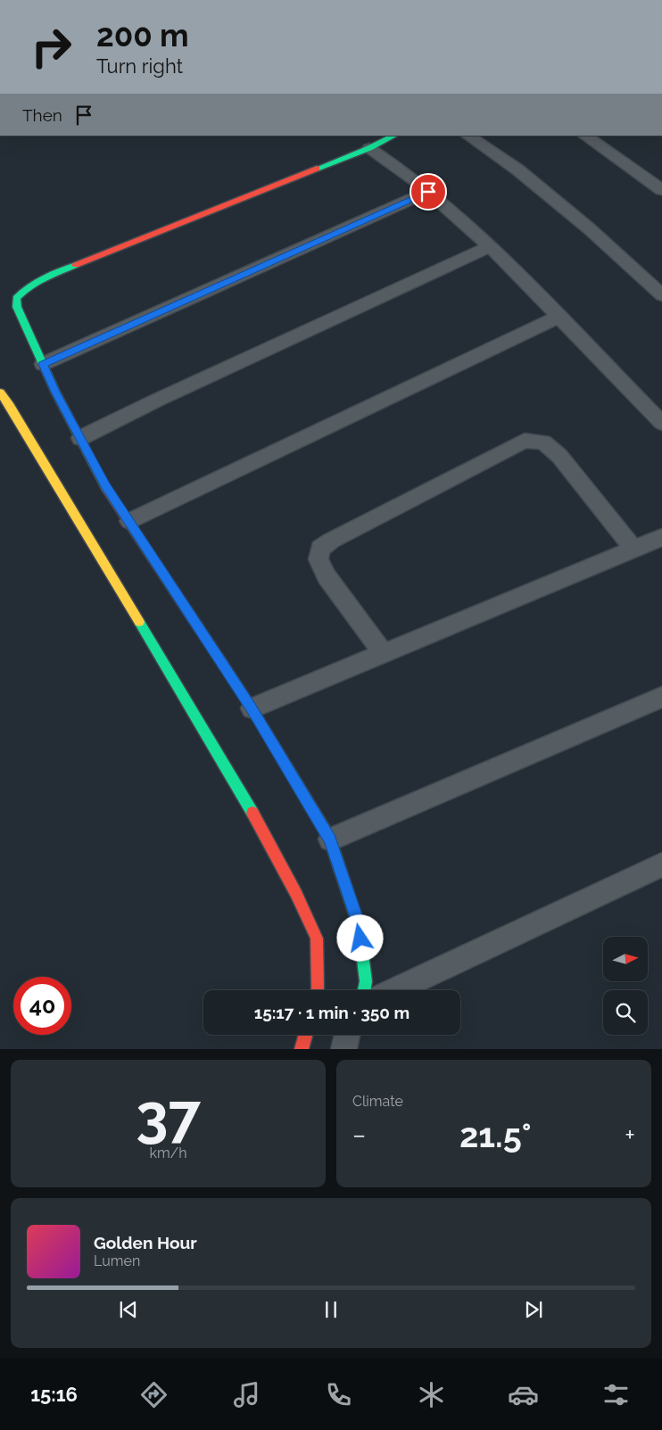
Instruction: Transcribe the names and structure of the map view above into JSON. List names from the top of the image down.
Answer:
{
  "north": "right",
  "page": {
    "turn": ["200 m", "Turn right"],
    "then": "Then",
    "limit": "40",
    "trip": "15:17 · 1 min · 350 m",
    "tile": [
      ["37", "km/h"],
      "Climate"
    ],
    "heat": ["−", "21.5°", "+"],
    "song": ["Golden Hour", "Lumen"],
    "tabs": "15:16"
  }
}
